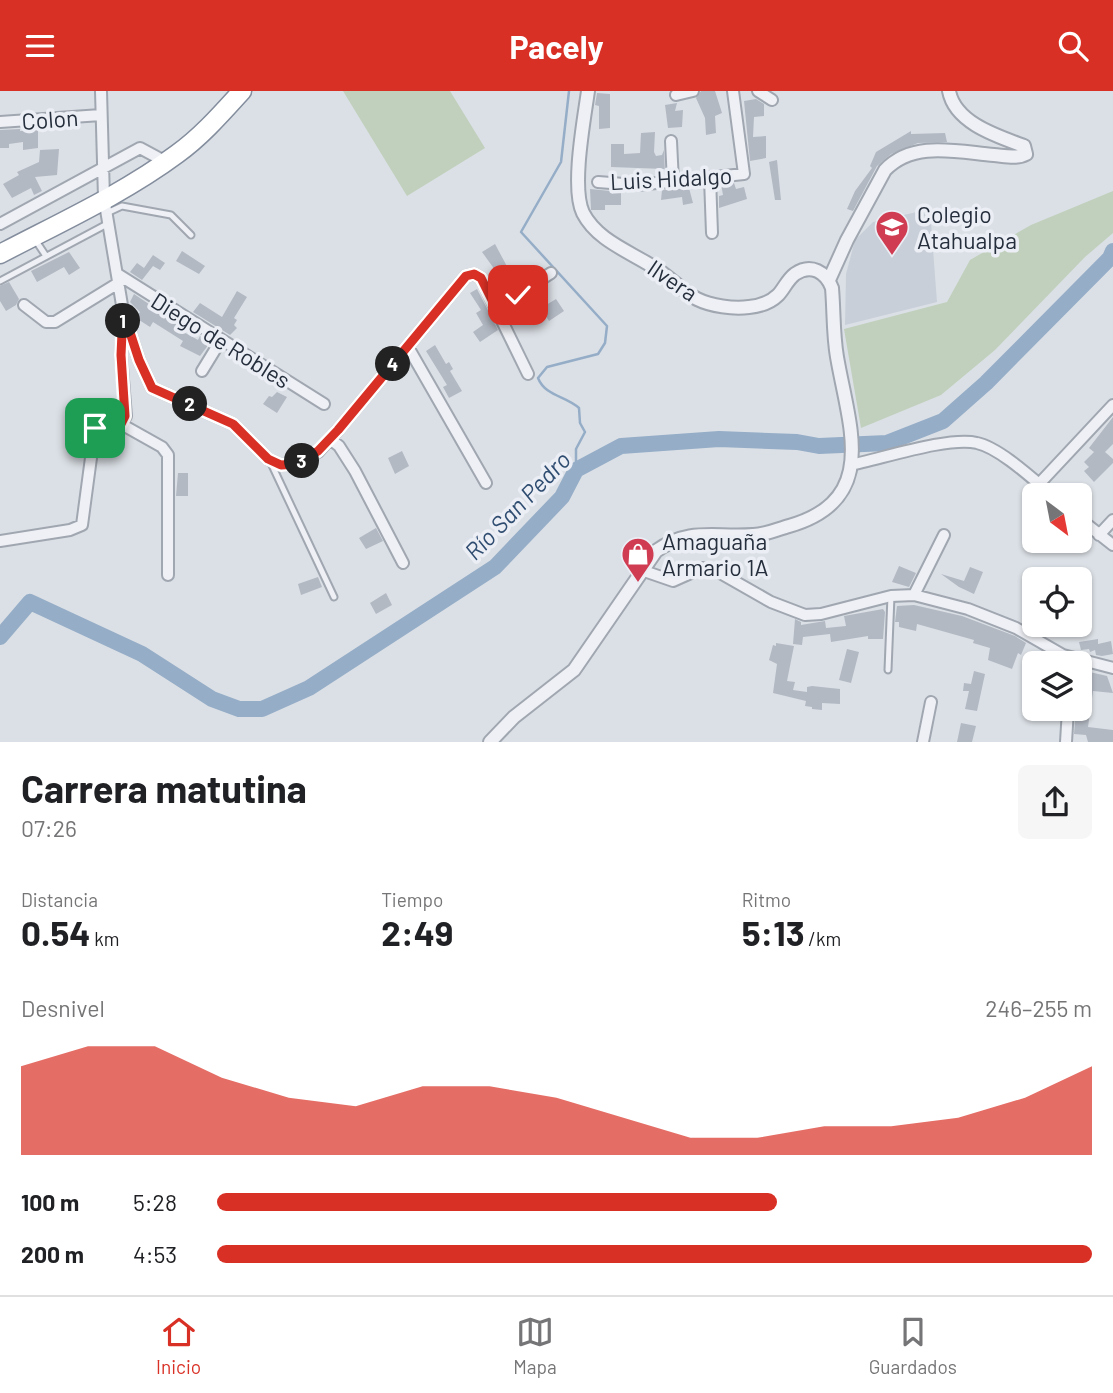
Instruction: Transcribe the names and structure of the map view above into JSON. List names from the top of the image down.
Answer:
{
  "streets": {
    "street": [
      "Colon",
      "Luis Hidalgo",
      "Ilvera",
      "Diego de Robles"
    ]
  },
  "water": ["Río San Pedro"],
  "places": {
    "school or university": ["Colegio Atahualpa"],
    "shop": ["Amaguaña Armario 1A"]
  },
  "north": "bottom right",
  "page": {
    "header": "Pacely",
    "pins": [
      "1",
      "4",
      "2",
      "3"
    ],
    "heading": ["Carrera matutina", "07:26"],
    "stats": [
      ["Distancia", "0.54 km"],
      ["Tiempo", "2:49"],
      ["Ritmo", "5:13 /km"]
    ],
    "chart": ["Desnivel", "246–255 m"],
    "list": [
      {
        "name": "100 m",
        "note": "5:28"
      },
      {
        "name": "200 m",
        "note": "4:53"
      }
    ],
    "tabs": ["Inicio", "Mapa", "Guardados"]
  }
}
